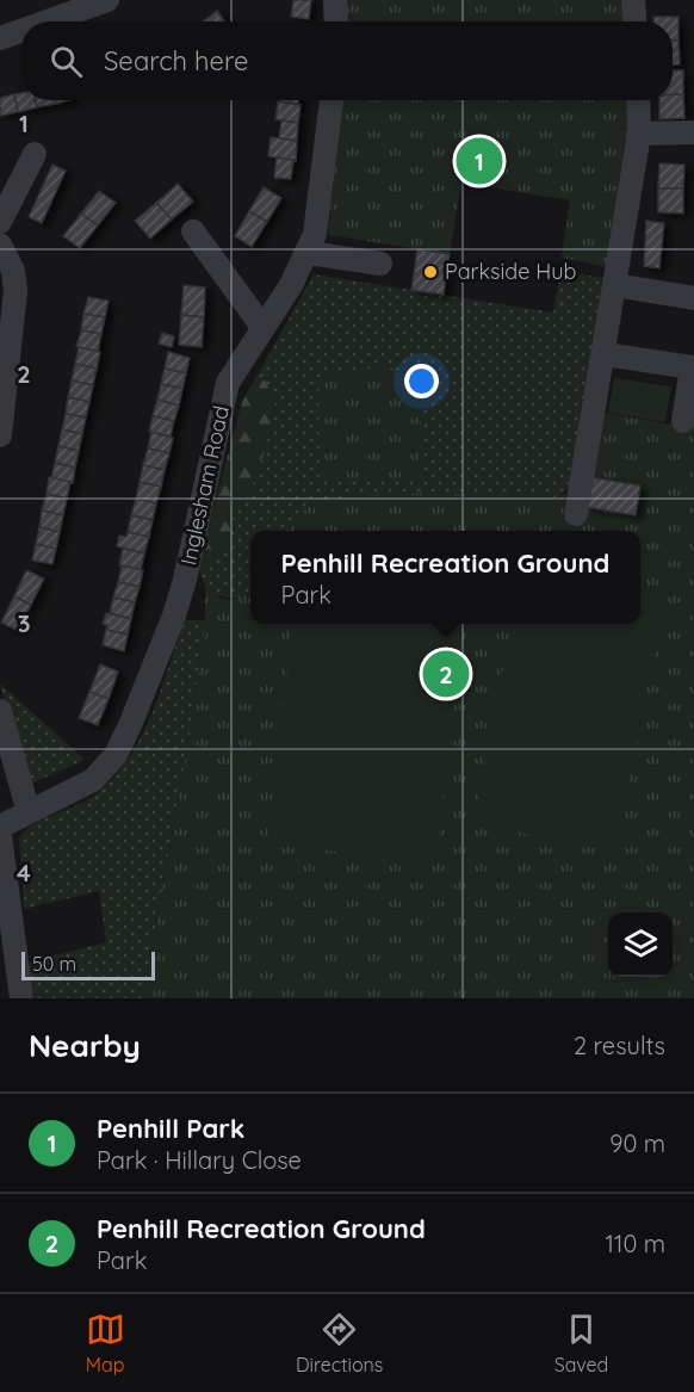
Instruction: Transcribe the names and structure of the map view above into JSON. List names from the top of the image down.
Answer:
{
  "streets": {
    "street": ["Inglesham Road"]
  },
  "places": ["Parkside Hub"],
  "scale_bar": "50 m",
  "page": {
    "search": "Search here",
    "pins": ["1", "2"],
    "popup": ["Penhill Recreation Ground", "Park"],
    "scale": "50 m",
    "heading": ["Nearby", "2 results"],
    "list": [
      {
        "mark": "1",
        "name": "Penhill Park",
        "note": "Park · Hillary Close",
        "value": "90 m"
      },
      {
        "mark": "2",
        "name": "Penhill Recreation Ground",
        "note": "Park",
        "value": "110 m"
      }
    ],
    "nav": ["Map", "Directions", "Saved"]
  },
  "grid": {
    "rows": [
      "1",
      "2",
      "3",
      "4"
    ]
  }
}
